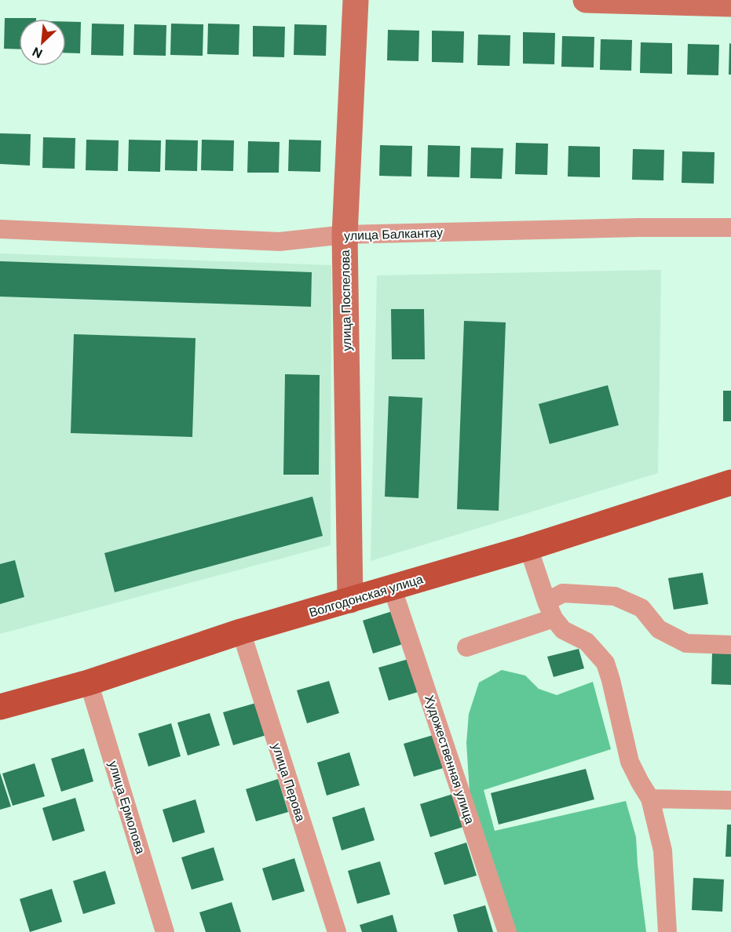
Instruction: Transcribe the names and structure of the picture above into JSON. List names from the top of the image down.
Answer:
{
  "streets": {
    "main road": ["Волгодонская улица"],
    "street": [
      "улица Балкантау",
      "улица Поспелова",
      "Художественная улица",
      "улица Перова",
      "улица Ермолова"
    ]
  },
  "crossings": [
    ["улица Балкантау", "улица Поспелова"],
    ["улица Поспелова", "Волгодонская улица"],
    ["Волгодонская улица", "Художественная улица"],
    ["Волгодонская улица", "улица Перова"],
    ["Волгодонская улица", "улица Ермолова"]
  ],
  "north": "bottom left"
}
